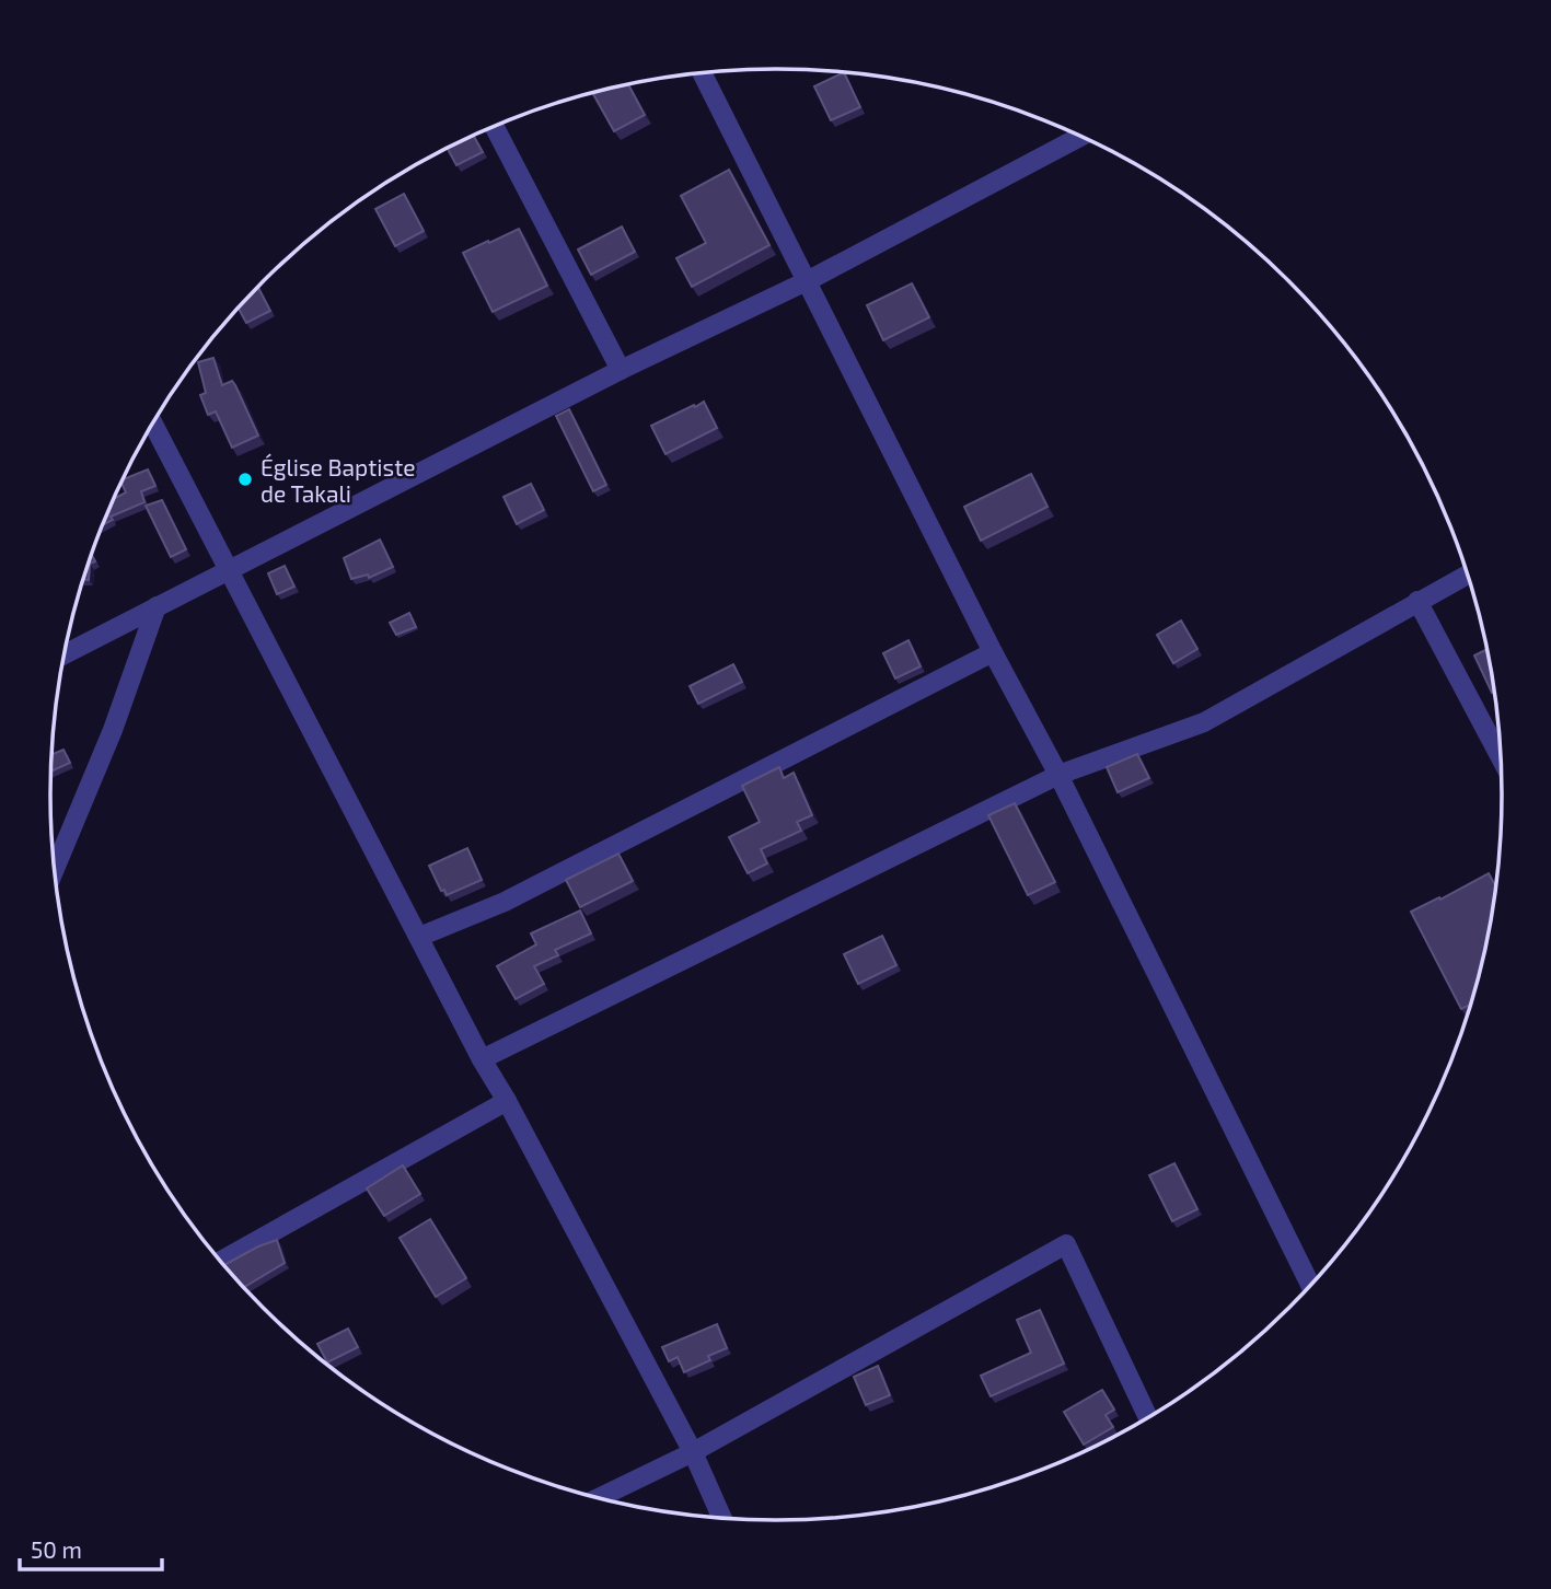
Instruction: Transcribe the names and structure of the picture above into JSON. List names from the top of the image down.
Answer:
{
  "places": ["Église Baptiste de Takali"],
  "scale_bar": "50 m"
}
